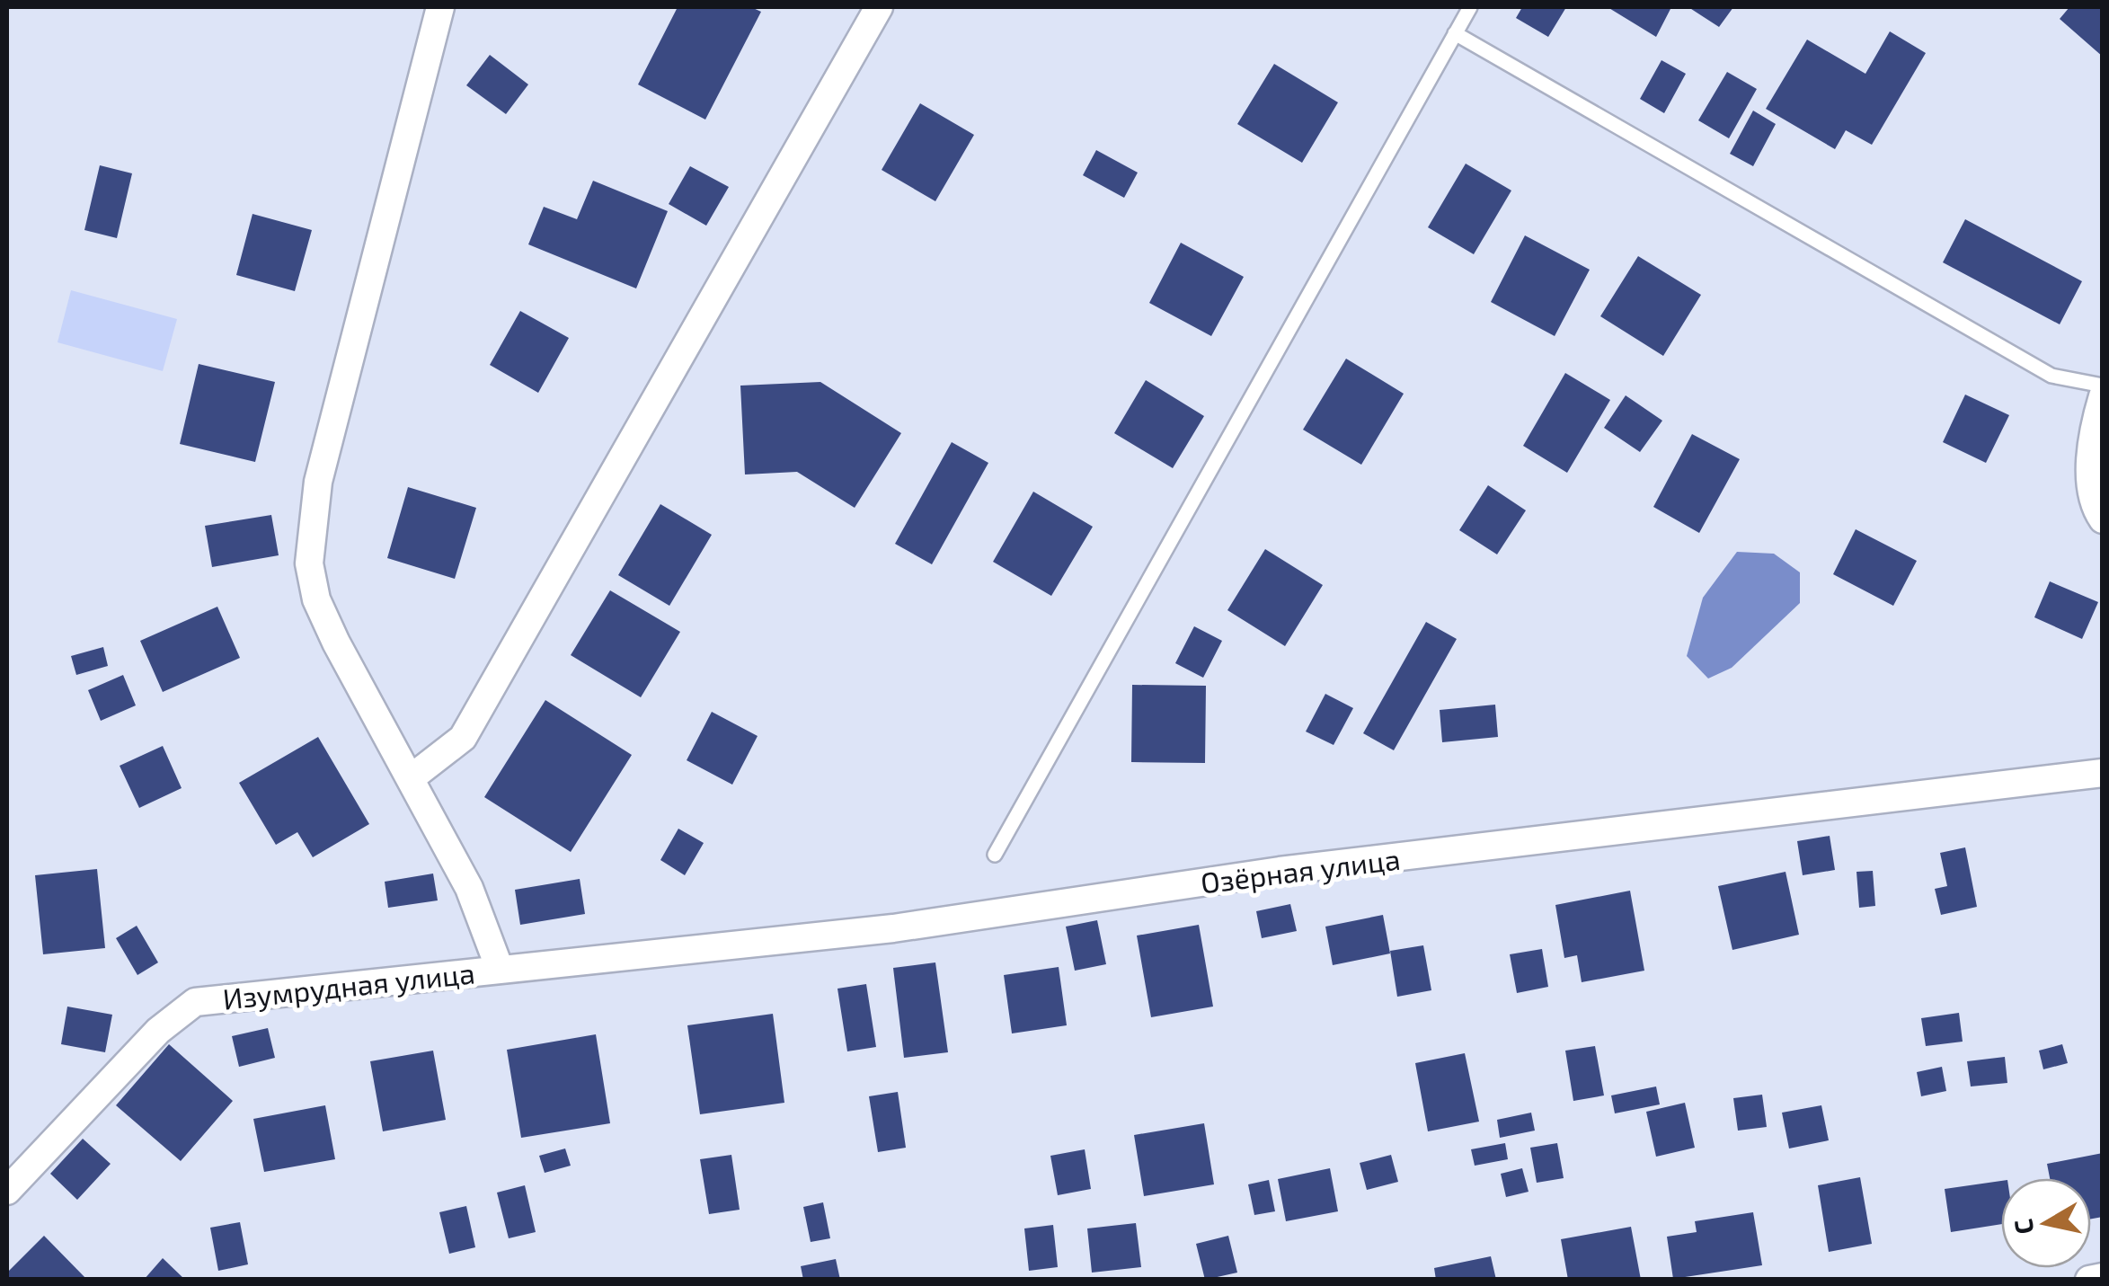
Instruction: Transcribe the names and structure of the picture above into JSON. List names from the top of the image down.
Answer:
{
  "streets": {
    "street": ["Озёрная улица", "Изумрудная улица"]
  },
  "crossings": [
    ["Озёрная улица", "Изумрудная улица"]
  ],
  "north": "left"
}
